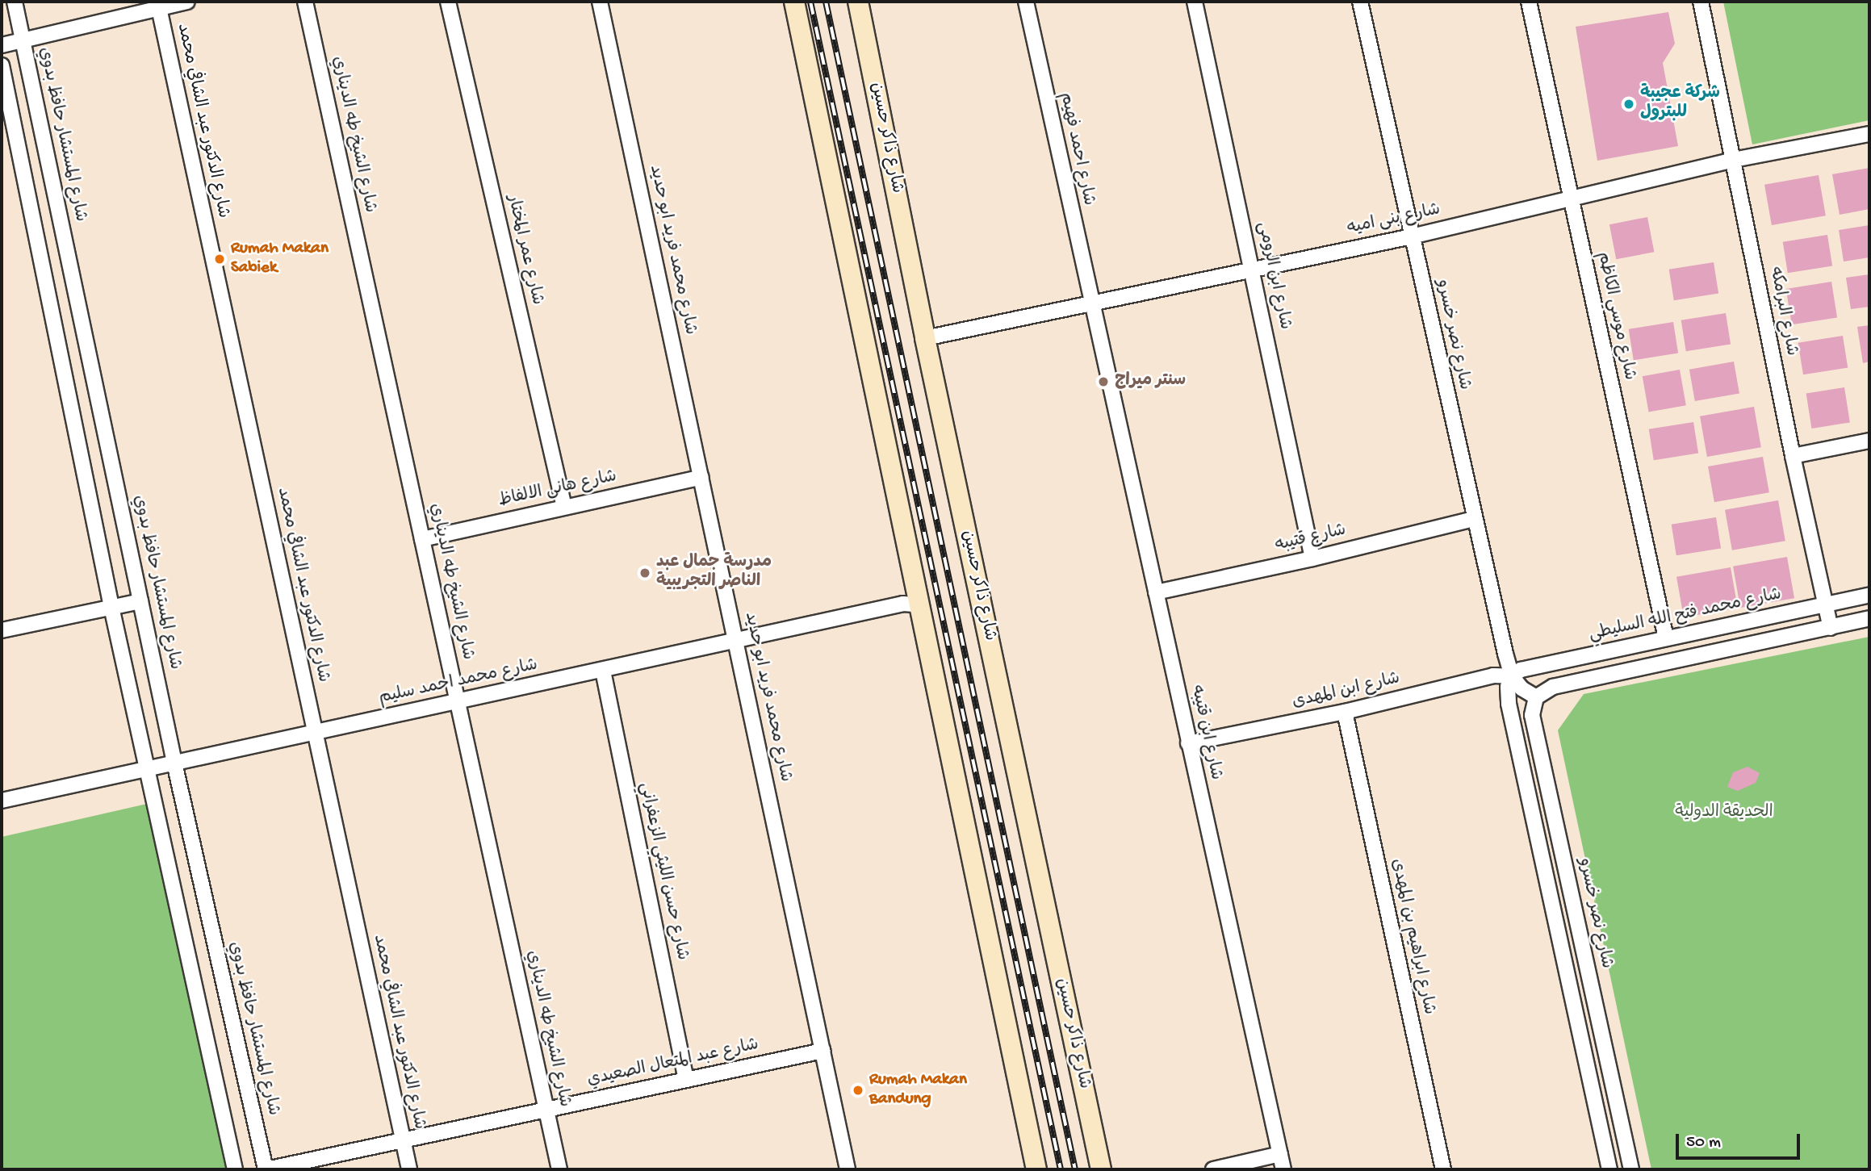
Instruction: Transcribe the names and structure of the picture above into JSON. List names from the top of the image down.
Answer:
{
  "streets": {
    "main road": ["شارع ذاكر حسين"],
    "street": [
      "شارع الدكتور عبد الشافي محمد",
      "شارع المستشار حافظ بدوي",
      "شارع الشيخ طه الديناري",
      "شارع احمد فهيم",
      "شارع بنى اميه",
      "شارع عمر المختار",
      "شارع محمد فريد ابو حديد",
      "شارع ابن الرومى",
      "شارع البرامكه",
      "شارع موسي الكاظم",
      "شارع نصر خسرو",
      "شارع هانى الالفاظ",
      "شارع قتيبه",
      "شارع محمد فتح الله السليطي",
      "شارع محمد احمد سليم",
      "شارع ابن المهدى",
      "شارع ابن قتيبه",
      "شارع حسن الليثي الزعفراني",
      "شارع ابراهيم بن المهدى",
      "شارع عبد المتعال الصعيدي"
    ]
  },
  "crossings": [
    ["شارع الدكتور عبد الشافي محمد", "شارع محمد احمد سليم"],
    ["شارع الدكتور عبد الشافي محمد", "شارع عبد المتعال الصعيدي"],
    ["شارع المستشار حافظ بدوي", "شارع محمد احمد سليم"],
    ["شارع المستشار حافظ بدوي", "شارع عبد المتعال الصعيدي"],
    ["شارع الشيخ طه الديناري", "شارع هانى الالفاظ"],
    ["شارع الشيخ طه الديناري", "شارع محمد احمد سليم"],
    ["شارع الشيخ طه الديناري", "شارع عبد المتعال الصعيدي"],
    ["شارع ذاكر حسين", "شارع بنى اميه"],
    ["شارع احمد فهيم", "شارع بنى اميه"],
    ["شارع احمد فهيم", "شارع ابن قتيبه"],
    ["شارع بنى اميه", "شارع ابن الرومى"],
    ["شارع بنى اميه", "شارع البرامكه"],
    ["شارع بنى اميه", "شارع موسي الكاظم"],
    ["شارع بنى اميه", "شارع نصر خسرو"],
    ["شارع بنى اميه", "شارع ابن قتيبه"],
    ["شارع عمر المختار", "شارع هانى الالفاظ"],
    ["شارع محمد فريد ابو حديد", "شارع هانى الالفاظ"],
    ["شارع محمد فريد ابو حديد", "شارع محمد احمد سليم"],
    ["شارع محمد فريد ابو حديد", "شارع عبد المتعال الصعيدي"],
    ["شارع ابن الرومى", "شارع قتيبه"],
    ["شارع البرامكه", "شارع محمد فتح الله السليطي"],
    ["شارع موسي الكاظم", "شارع محمد فتح الله السليطي"],
    ["شارع نصر خسرو", "شارع قتيبه"],
    ["شارع نصر خسرو", "شارع محمد فتح الله السليطي"],
    ["شارع نصر خسرو", "شارع ابن المهدى"],
    ["شارع قتيبه", "شارع ابن قتيبه"],
    ["شارع محمد فتح الله السليطي", "شارع ابن المهدى"],
    ["شارع محمد احمد سليم", "شارع حسن الليثي الزعفراني"],
    ["شارع ابن المهدى", "شارع ابن قتيبه"],
    ["شارع ابن المهدى", "شارع ابراهيم بن المهدى"],
    ["شارع حسن الليثي الزعفراني", "شارع عبد المتعال الصعيدي"]
  ],
  "parks": ["الحديقة الدولية"],
  "places": [
    "شركة عجيبة للبترول",
    "Rumah Makan Sabiek",
    "سنتر ميراج",
    "مدرسة جمال عبد الناصر التجريبية",
    "Rumah Makan Bandung"
  ],
  "scale_bar": "50 m"
}
